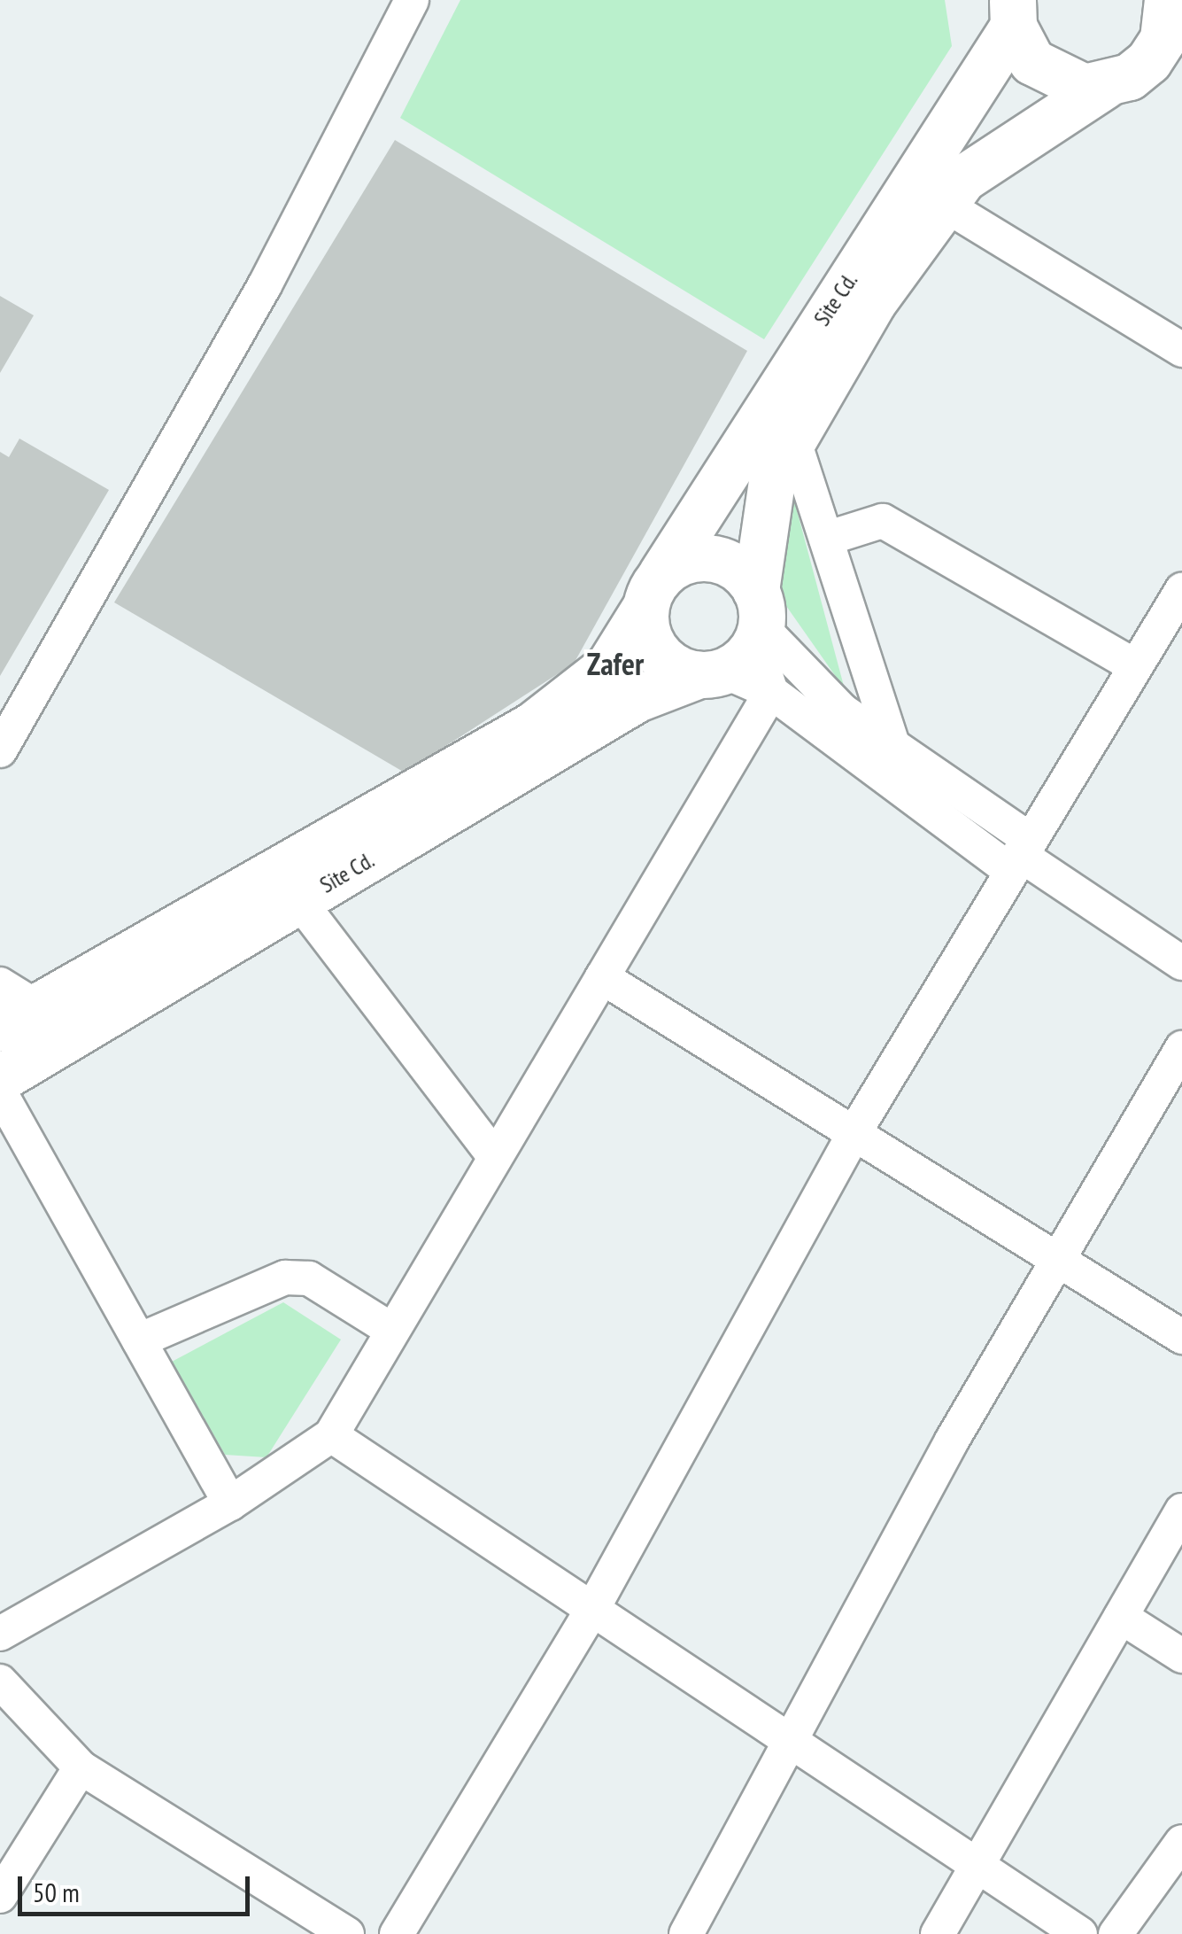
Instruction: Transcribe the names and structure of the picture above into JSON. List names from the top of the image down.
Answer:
{
  "streets": {
    "main road": ["Site Cd."]
  },
  "districts": ["Zafer"],
  "scale_bar": "50 m"
}
